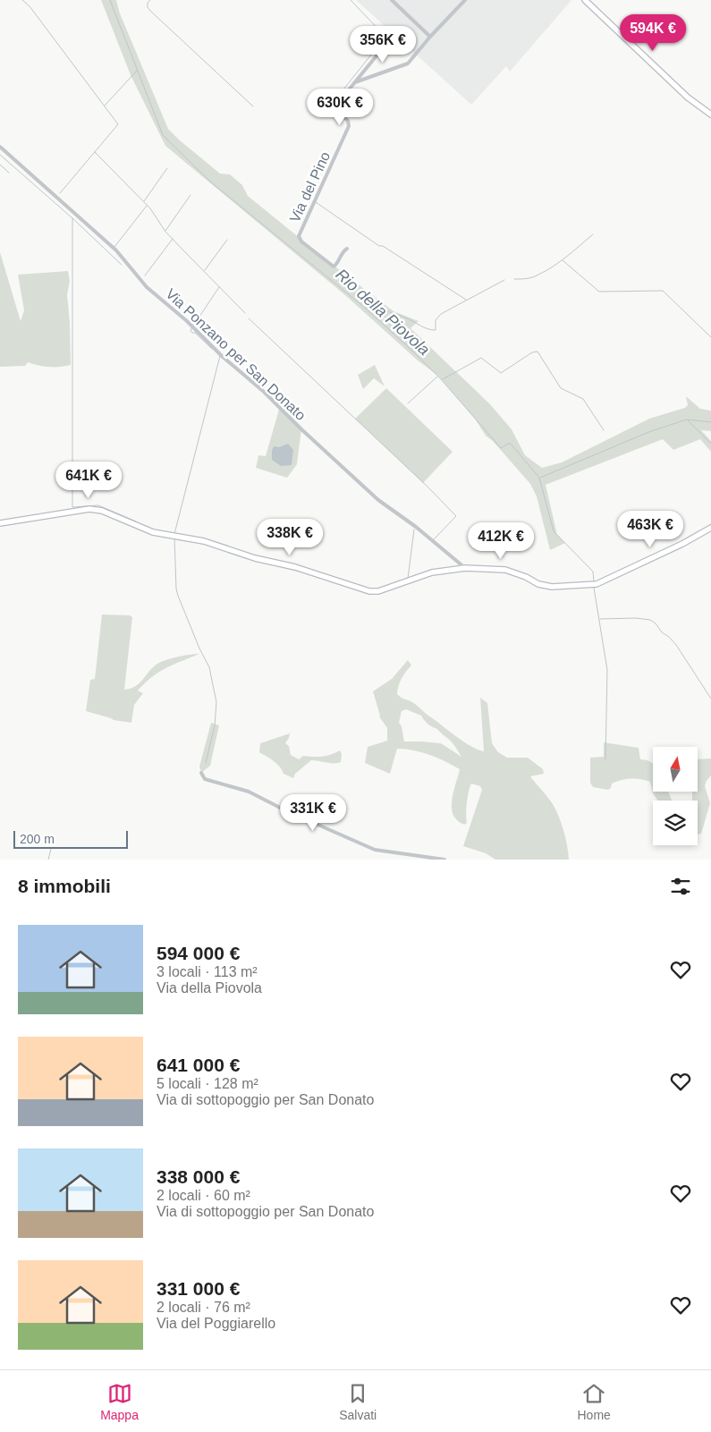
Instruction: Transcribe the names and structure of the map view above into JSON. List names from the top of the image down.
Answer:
{
  "streets": {
    "street": ["Via del Pino", "Via Ponzano per San Donato"]
  },
  "water": ["Rio della Piovola"],
  "scale_bar": "200 m",
  "north": "top",
  "page": {
    "price": [
      "594K €",
      "356K €",
      "630K €",
      "641K €",
      "463K €",
      "338K €",
      "412K €",
      "331K €"
    ],
    "scale": "200 m",
    "heading": "8 immobili",
    "list": [
      {
        "name": "594 000 €",
        "note": "3 locali · 113 m² · Via della Piovola"
      },
      {
        "name": "641 000 €",
        "note": "5 locali · 128 m² · Via di sottopoggio per San Donato"
      },
      {
        "name": "338 000 €",
        "note": "2 locali · 60 m² · Via di sottopoggio per San Donato"
      },
      {
        "name": "331 000 €",
        "note": "2 locali · 76 m² · Via del Poggiarello"
      }
    ],
    "tabs": ["Mappa", "Salvati", "Home"]
  }
}
